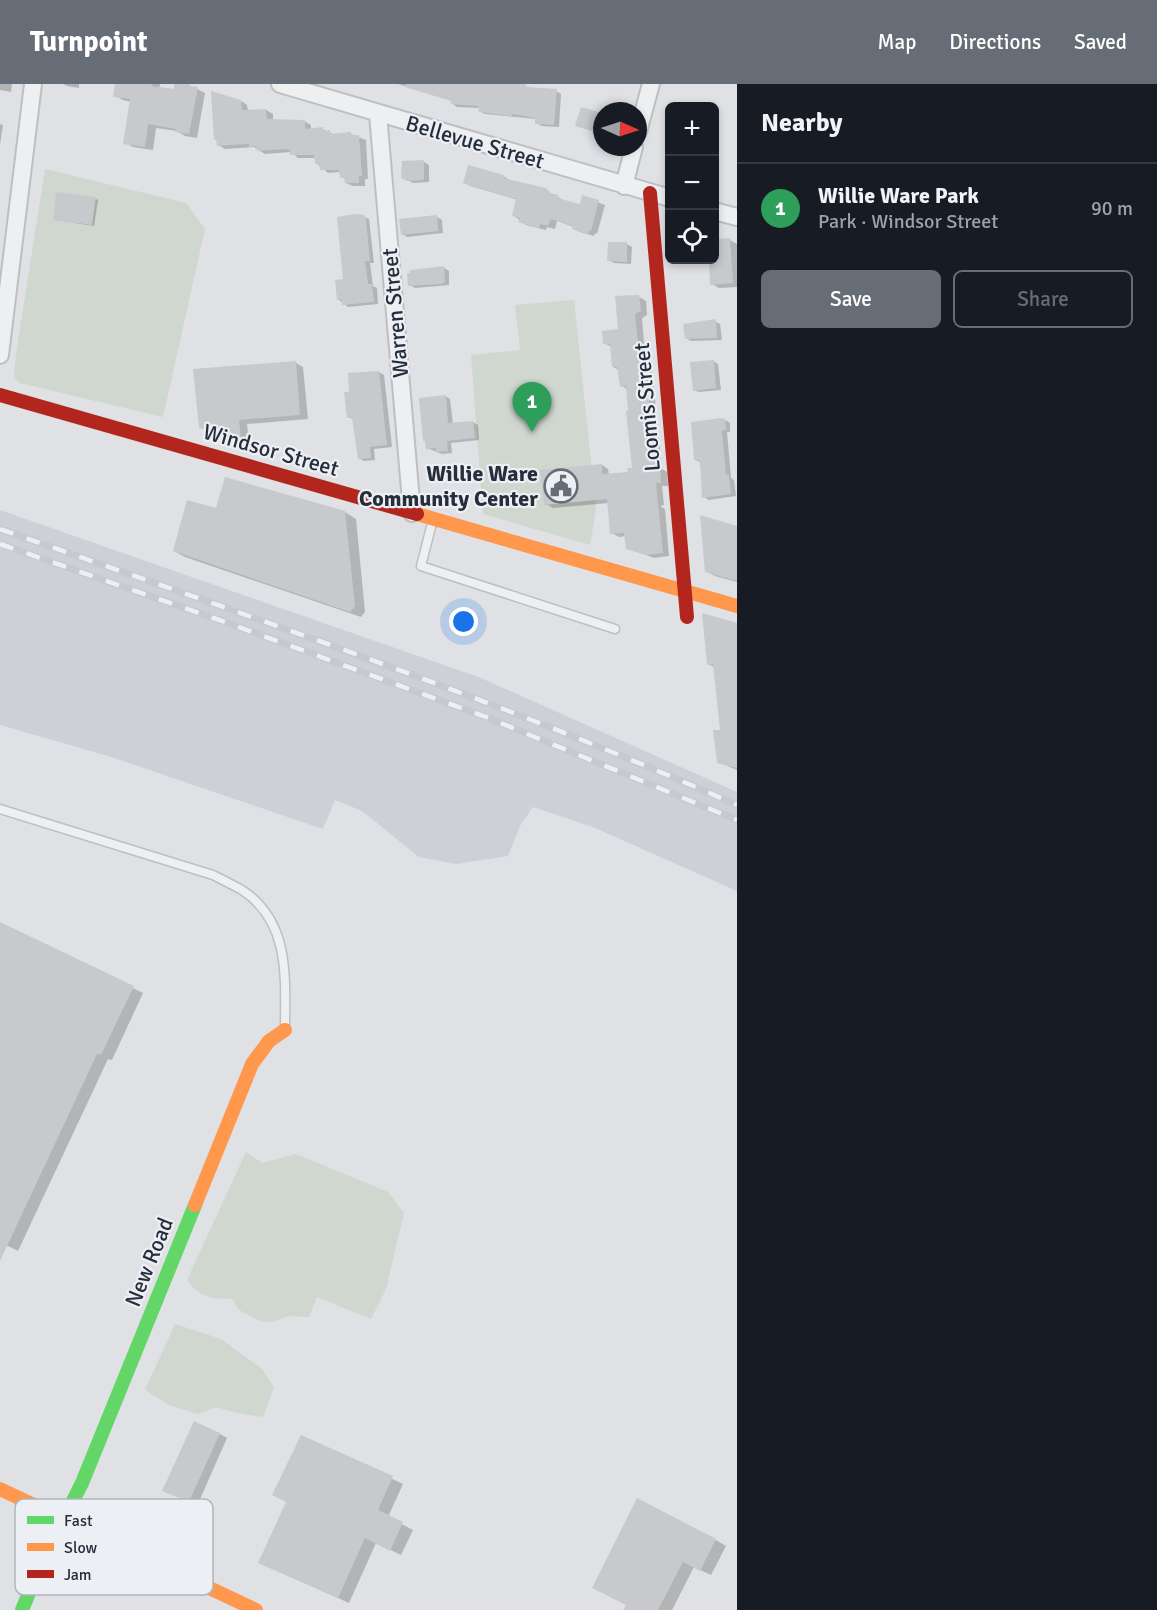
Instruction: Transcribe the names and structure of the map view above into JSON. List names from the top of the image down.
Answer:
{
  "streets": {
    "street": [
      "Bellevue Street",
      "Warren Street",
      "Loomis Street",
      "Windsor Street",
      "New Road"
    ]
  },
  "crossings": [
    ["Bellevue Street", "Warren Street"],
    ["Bellevue Street", "Loomis Street"],
    ["Warren Street", "Windsor Street"],
    ["Loomis Street", "Windsor Street"]
  ],
  "places": {
    "public building": ["Willie Ware Community Center"]
  },
  "legend": ["Fast", "Slow", "Jam"],
  "north": "right",
  "page": {
    "header": "Turnpoint",
    "nav": ["Map", "Directions", "Saved"],
    "heading": "Nearby",
    "map_buttons": ["+", "−"],
    "list": [
      {
        "mark": "1",
        "name": "Willie Ware Park",
        "note": "Park · Windsor Street",
        "value": "90 m"
      }
    ],
    "buttons": ["Save", "Share"],
    "pins": "1"
  }
}
